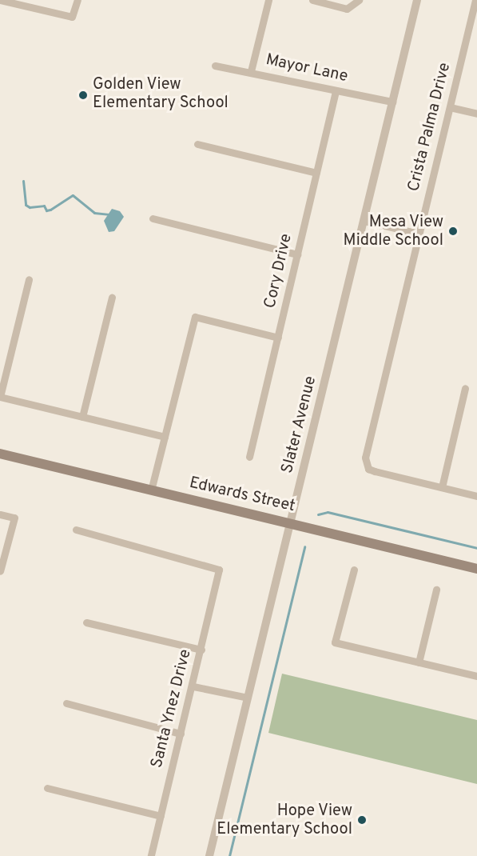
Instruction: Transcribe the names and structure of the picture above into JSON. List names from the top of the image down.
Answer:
{
  "streets": {
    "main road": ["Edwards Street"],
    "street": [
      "Mayor Lane",
      "Crista Palma Drive",
      "Cory Drive",
      "Slater Avenue",
      "Santa Ynez Drive"
    ]
  },
  "crossings": [
    ["Mayor Lane", "Cory Drive"],
    ["Mayor Lane", "Slater Avenue"],
    ["Slater Avenue", "Edwards Street"]
  ],
  "places": ["Golden View Elementary School", "Mesa View Middle School", "Hope View Elementary School"]
}
